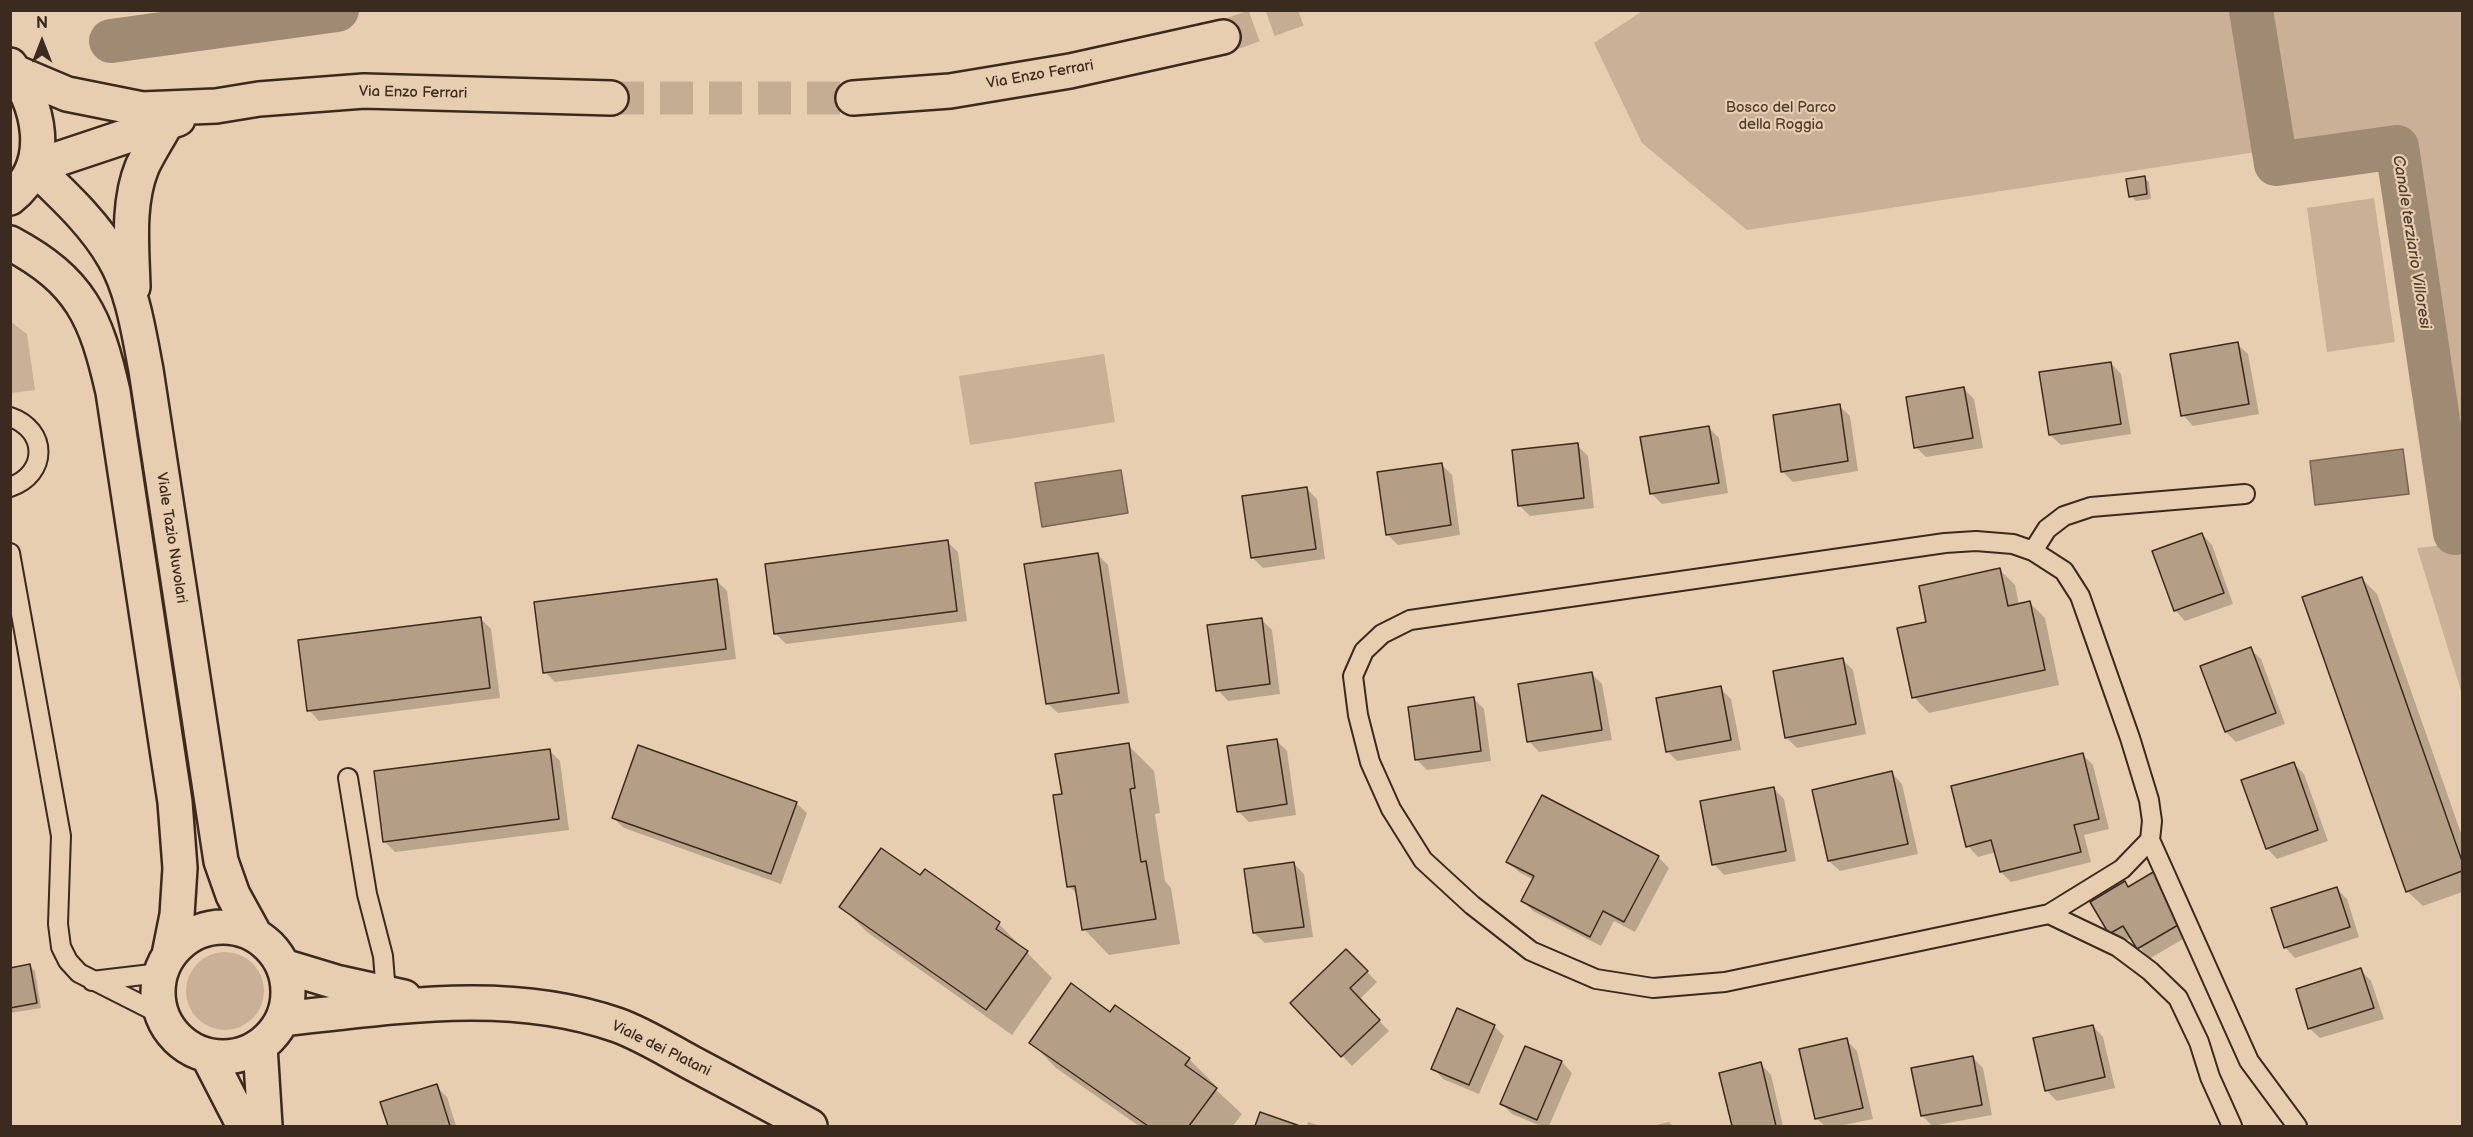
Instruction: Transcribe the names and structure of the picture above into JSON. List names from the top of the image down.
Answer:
{
  "streets": {
    "street": ["Via Enzo Ferrari", "Viale Tazio Nuvolari", "Viale dei Platani"]
  },
  "crossings": [
    ["Via Enzo Ferrari", "Viale Tazio Nuvolari"],
    ["Viale Tazio Nuvolari", "Viale dei Platani"]
  ],
  "water": ["Canale terziario Villoresi"],
  "parks": ["Bosco del Parco della Roggia"],
  "north": "top"
}
